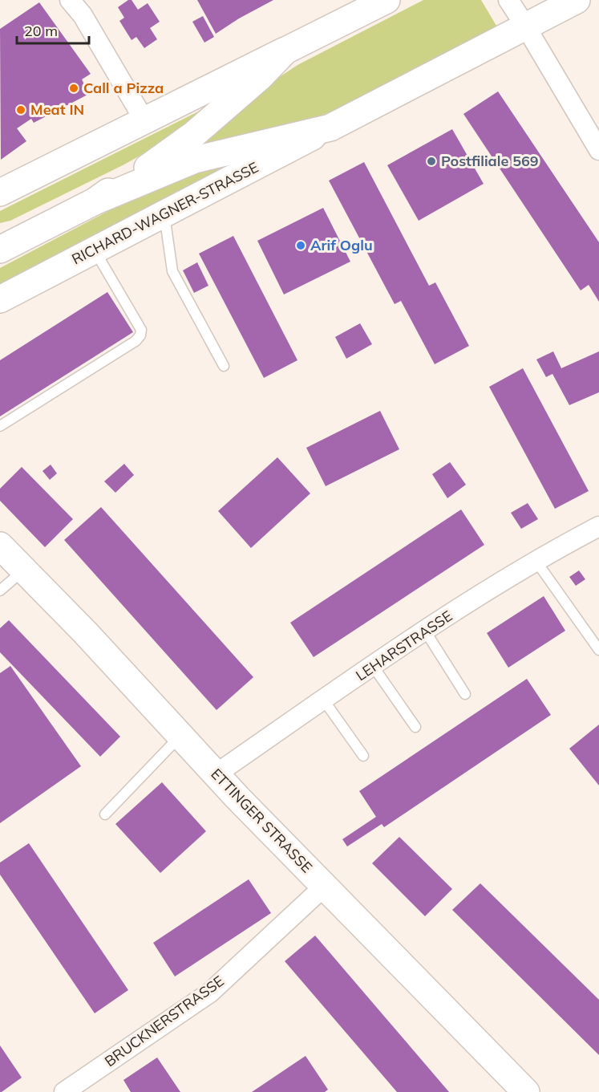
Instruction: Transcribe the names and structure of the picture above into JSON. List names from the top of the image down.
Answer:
{
  "streets": {
    "main road": ["RICHARD-WAGNER-STRASSE", "ETTINGER STRASSE"],
    "street": ["LEHARSTRASSE", "BRUCKNERSTRASSE"]
  },
  "crossings": [
    ["LEHARSTRASSE", "ETTINGER STRASSE"],
    ["ETTINGER STRASSE", "BRUCKNERSTRASSE"]
  ],
  "places": [
    "Call a Pizza",
    "Meat IN",
    "Postfiliale 569",
    "Arif Oglu"
  ],
  "scale_bar": "20 m"
}
